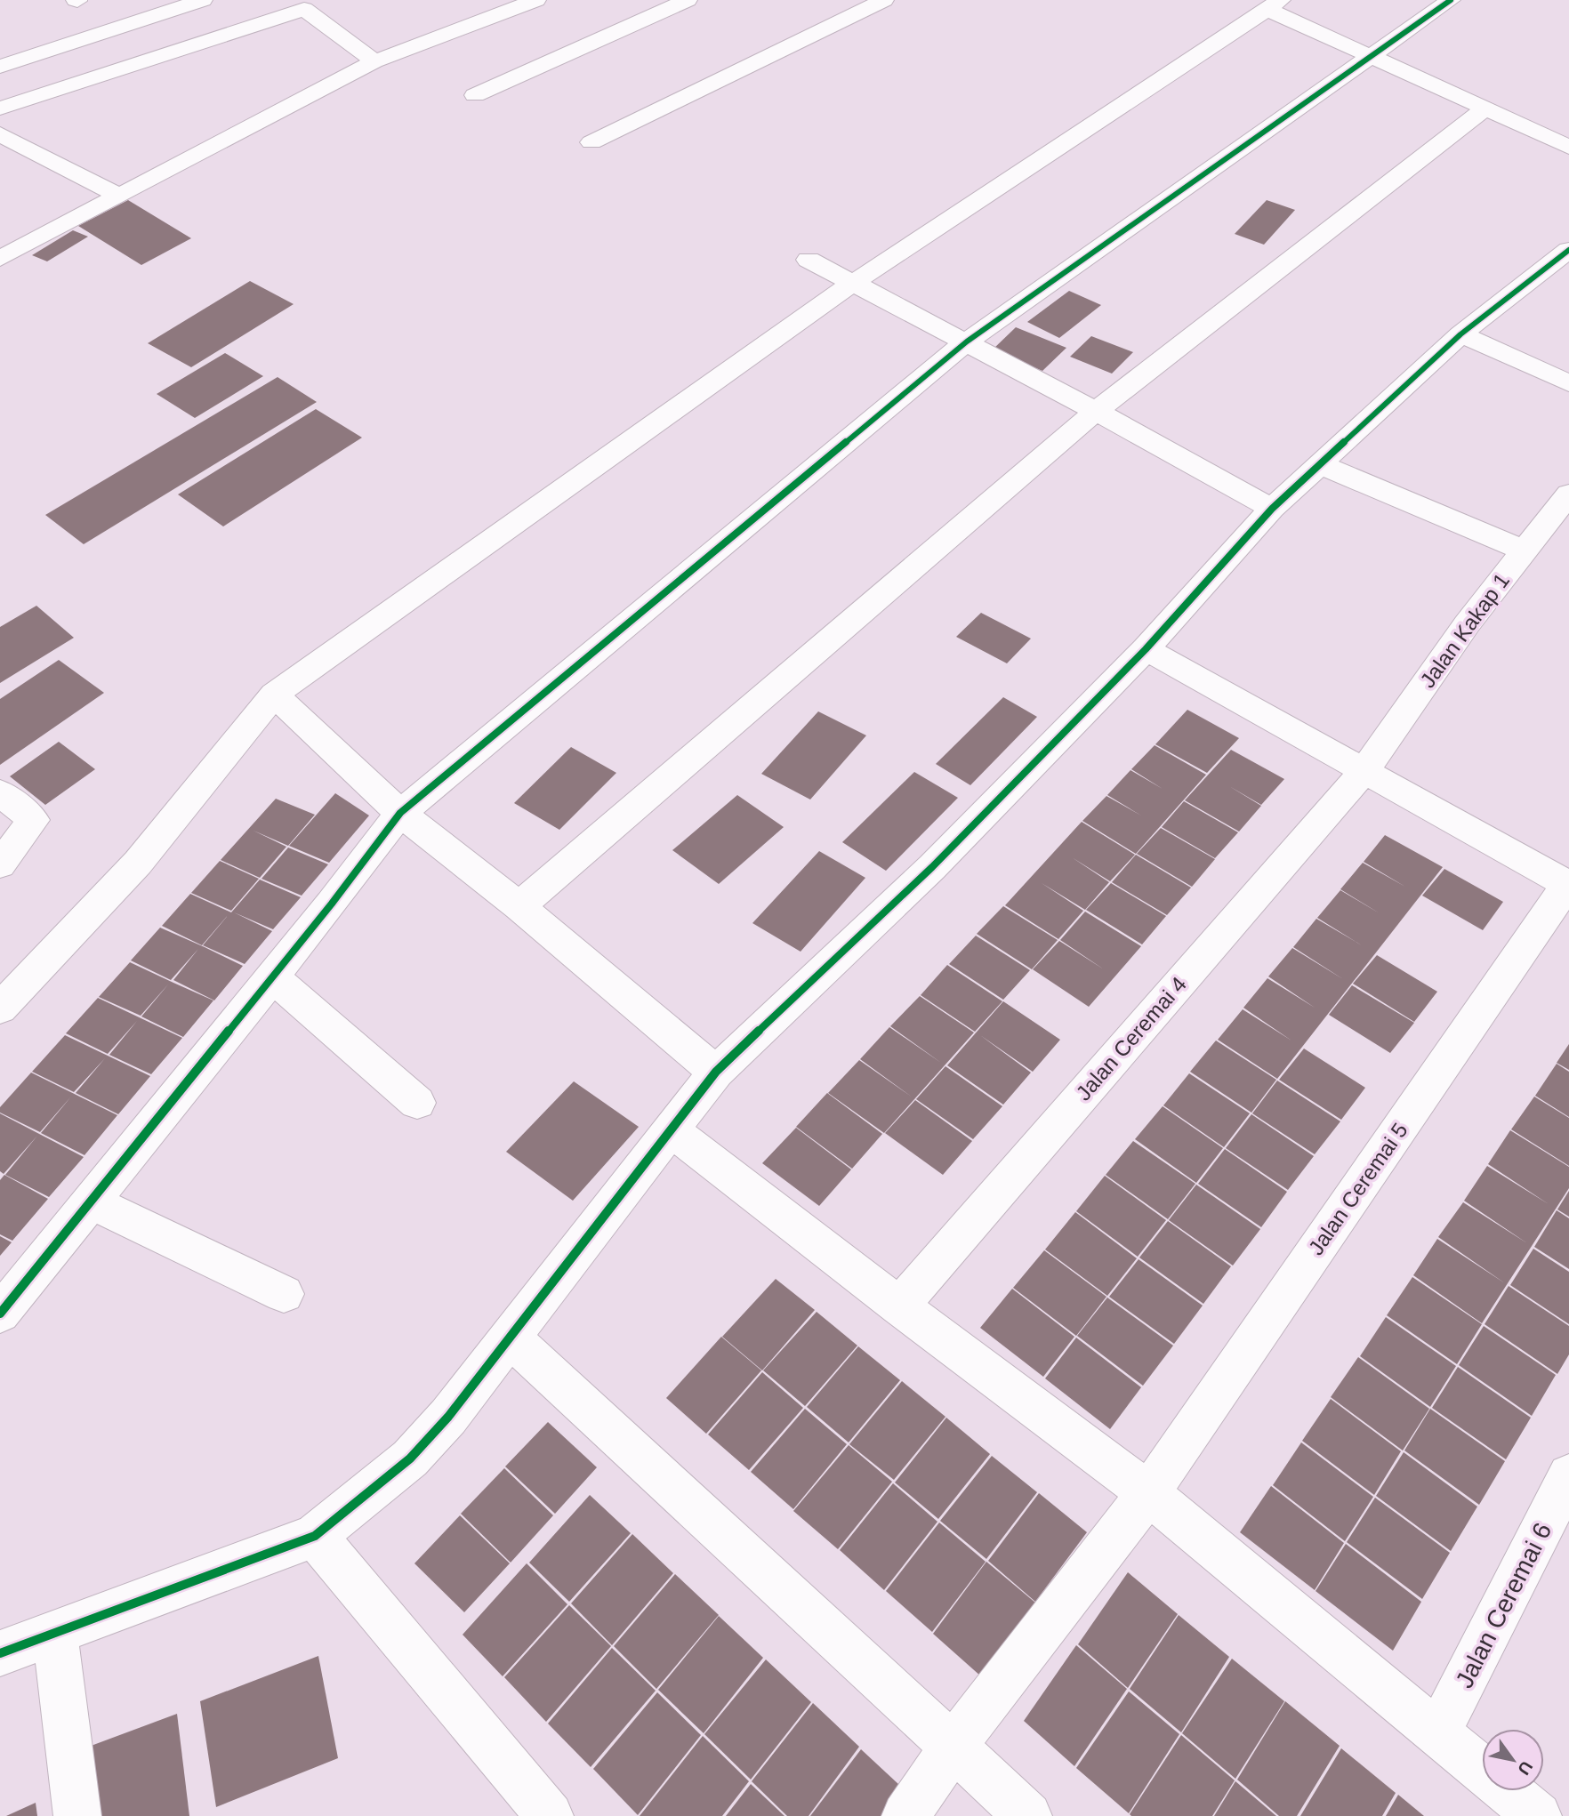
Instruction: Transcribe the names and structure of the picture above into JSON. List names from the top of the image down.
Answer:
{
  "streets": {
    "street": [
      "Jalan Kakap 1",
      "Jalan Ceremai 4",
      "Jalan Ceremai 5",
      "Jalan Ceremai 6"
    ]
  },
  "crossings": [
    ["Jalan Kakap 1", "Jalan Ceremai 4"]
  ],
  "north": "bottom right"
}
